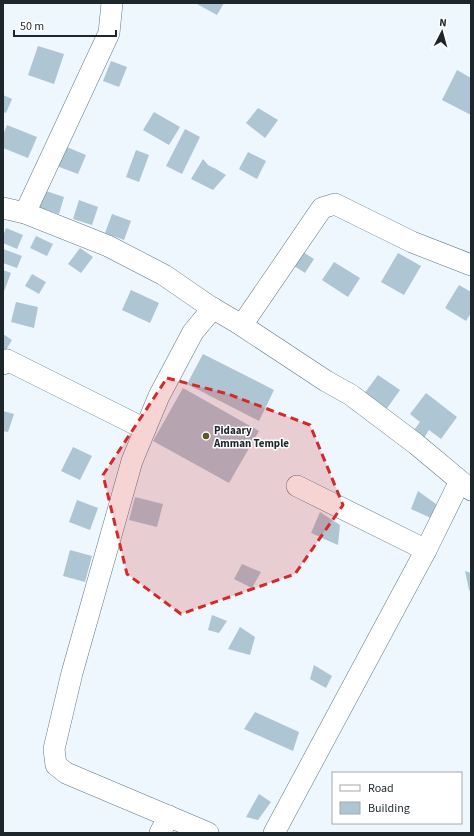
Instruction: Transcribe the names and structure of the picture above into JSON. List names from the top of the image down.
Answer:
{
  "places": ["Pidaary Amman Temple"],
  "legend": ["Road", "Building"],
  "scale_bar": "50 m",
  "north": "top"
}
